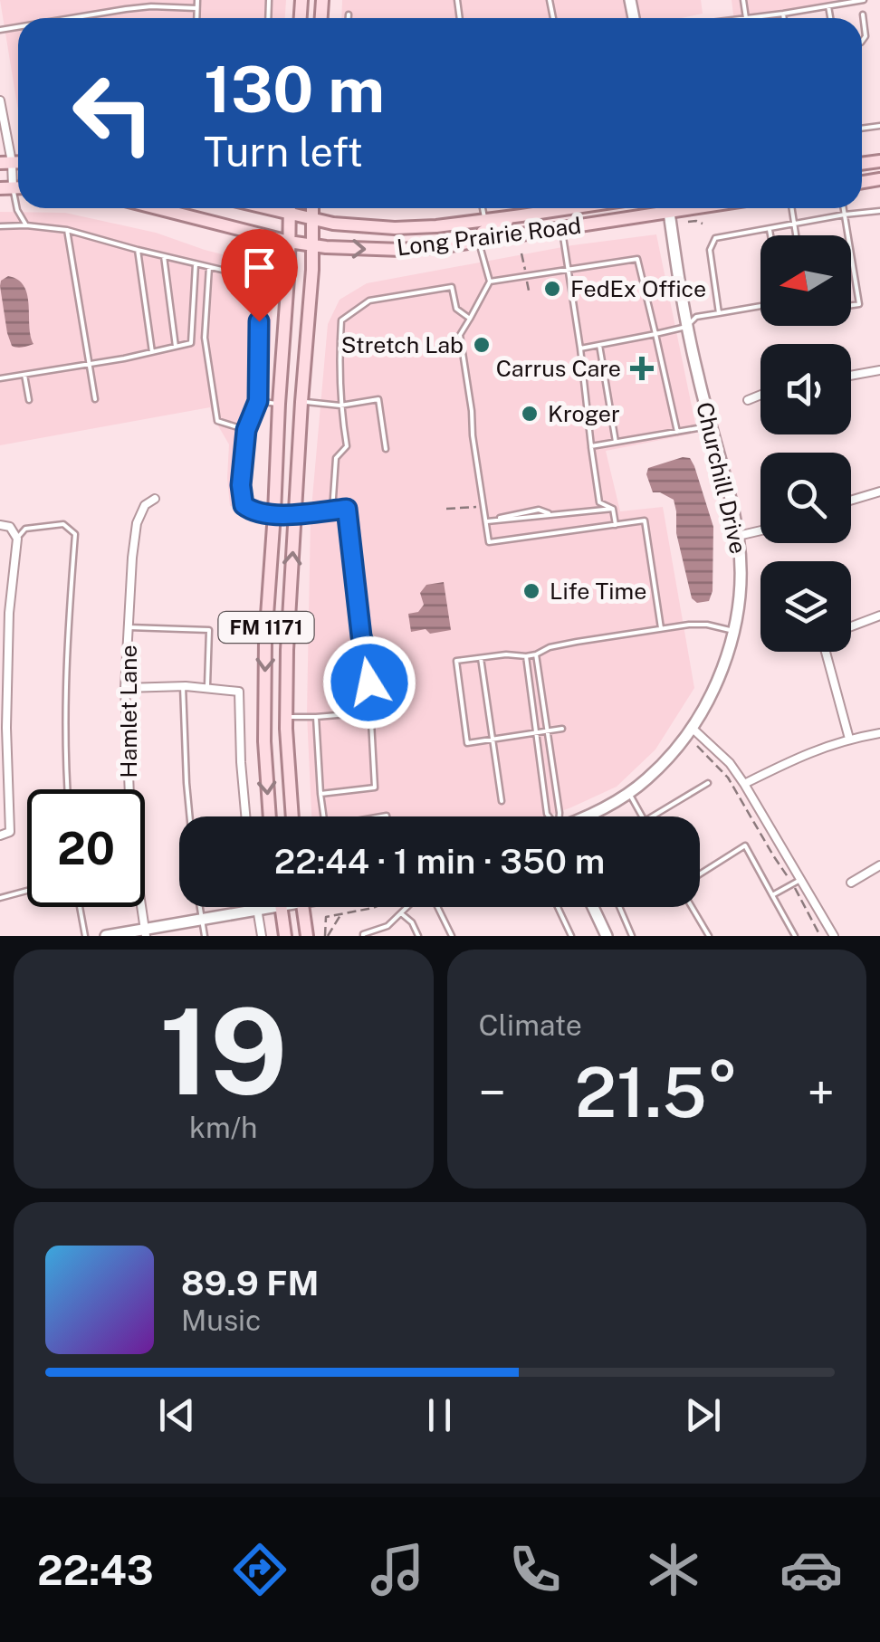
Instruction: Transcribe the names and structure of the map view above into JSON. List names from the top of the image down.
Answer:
{
  "streets": {
    "main road": ["Long Prairie Road", "FM 1171"],
    "street": ["Churchill Drive", "Hamlet Lane"]
  },
  "crossings": [
    ["Long Prairie Road", "FM 1171"]
  ],
  "places": {
    "other": [
      "FedEx Office",
      "Stretch Lab",
      "Kroger",
      "Life Time"
    ],
    "health": ["Carrus Care"]
  },
  "north": "left",
  "page": {
    "turn": ["130 m", "Turn left"],
    "limit": "20",
    "trip": "22:44 · 1 min · 350 m",
    "tile": [
      ["19", "km/h"],
      "Climate"
    ],
    "heat": ["−", "21.5°", "+"],
    "song": ["89.9 FM", "Music"],
    "tabs": "22:43"
  }
}
